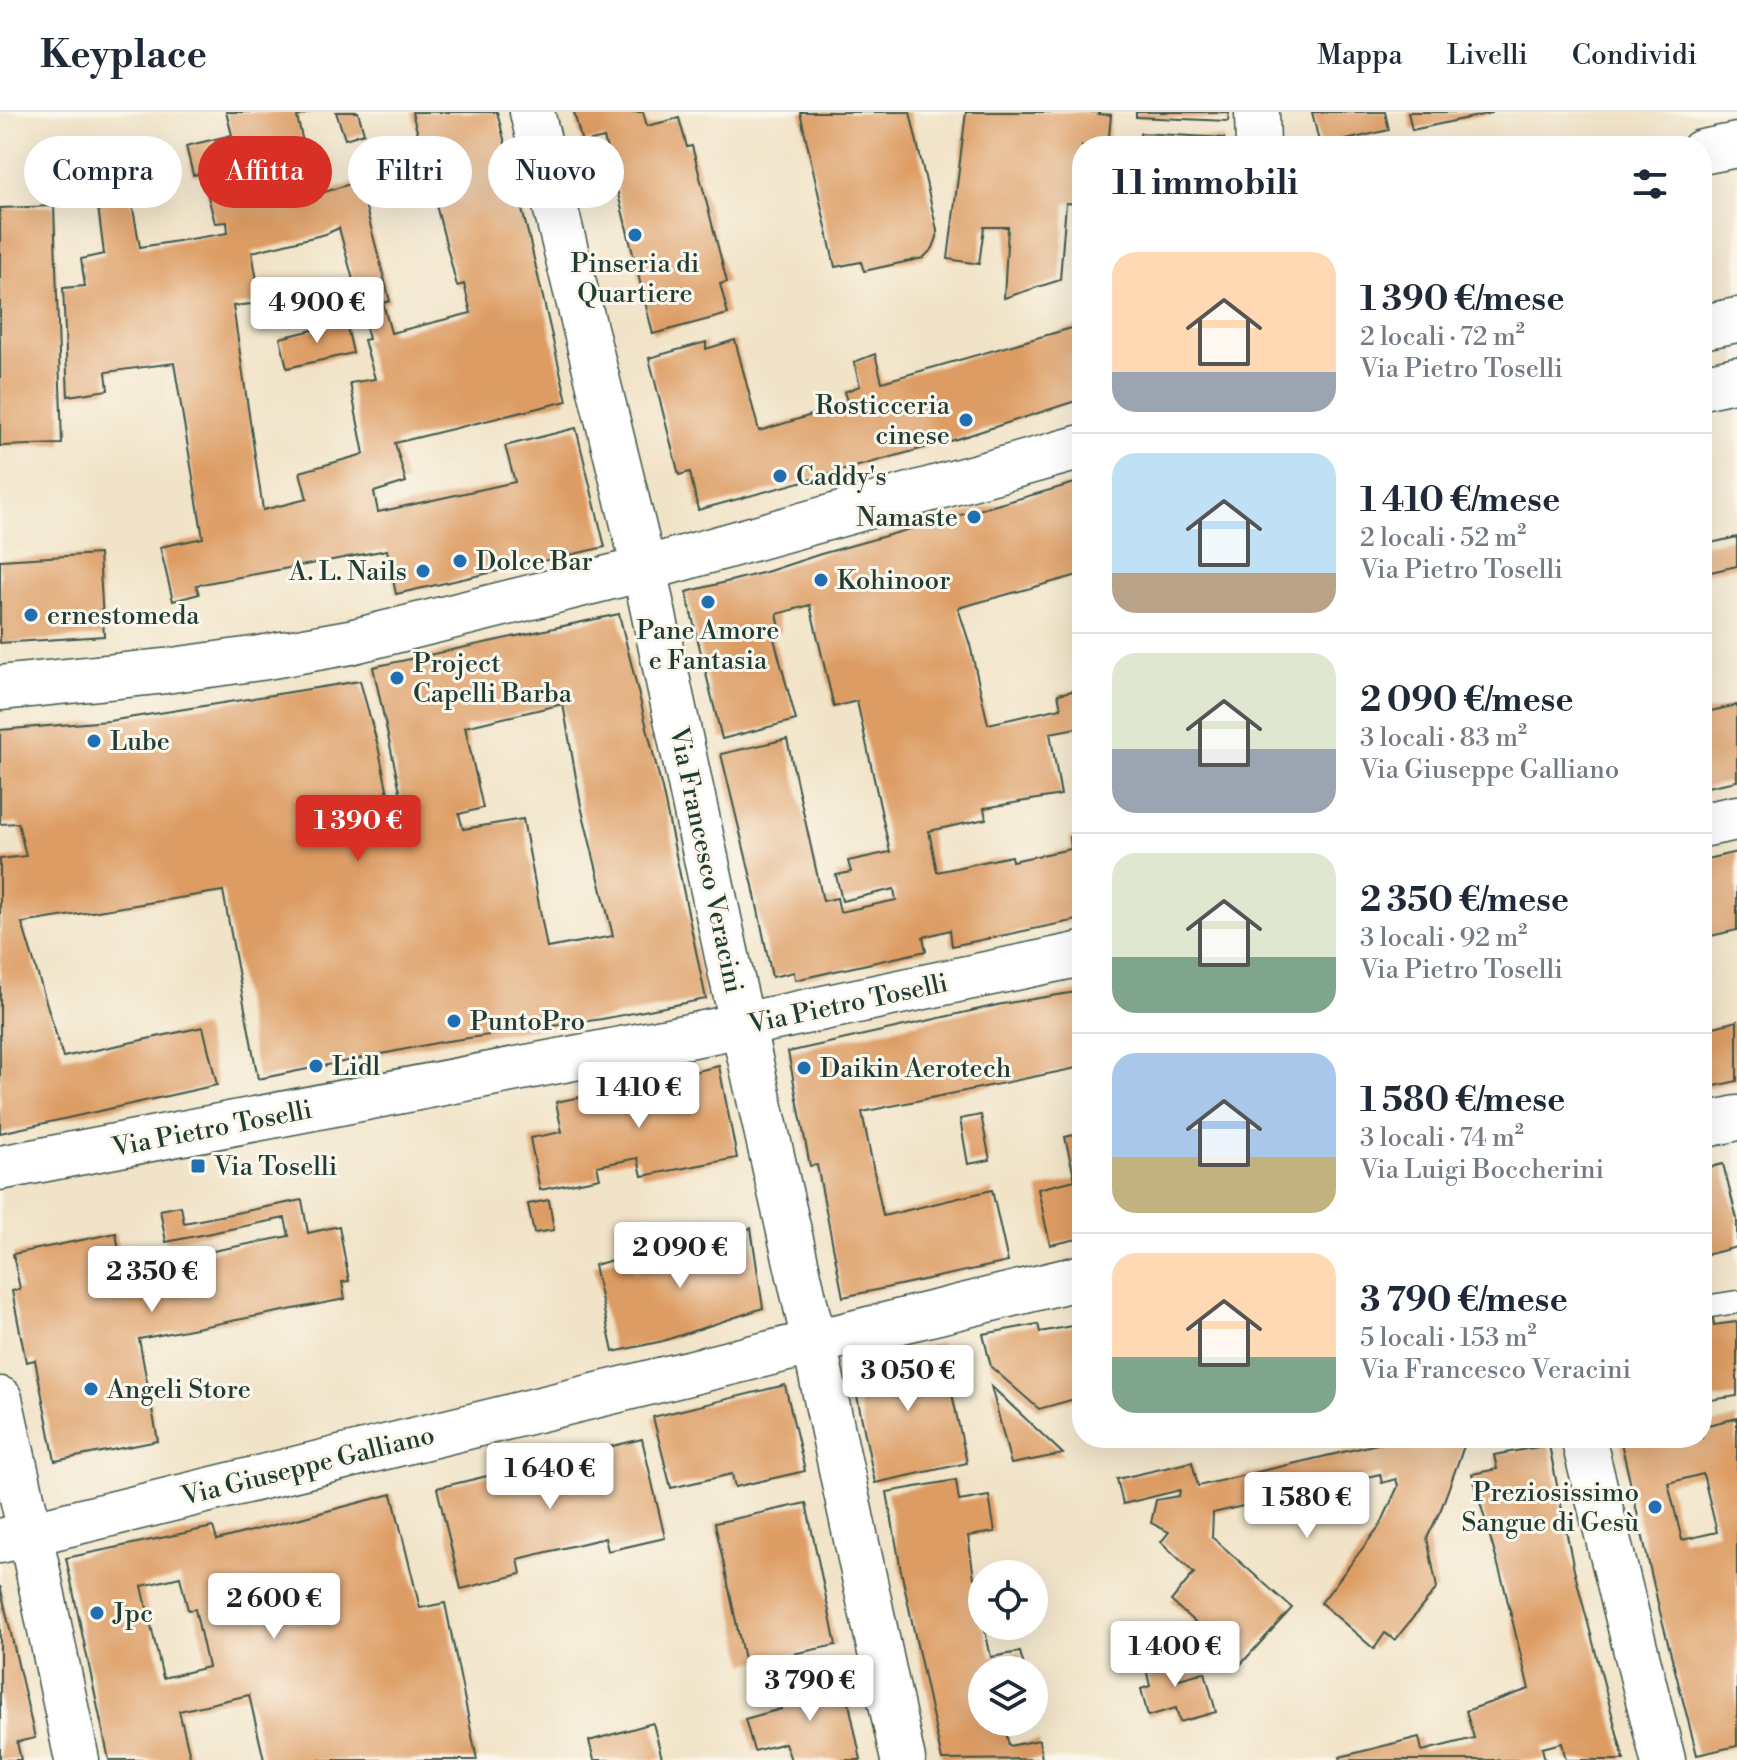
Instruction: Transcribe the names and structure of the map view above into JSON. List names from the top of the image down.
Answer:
{
  "streets": {
    "street": ["Via Francesco Veracini", "Via Pietro Toselli", "Via Giuseppe Galliano"]
  },
  "crossings": [
    ["Via Francesco Veracini", "Via Pietro Toselli"],
    ["Via Francesco Veracini", "Via Giuseppe Galliano"]
  ],
  "places": {
    "other": [
      "Pinseria di Quartiere",
      "Rosticceria cinese",
      "Caddy's",
      "Namaste",
      "Dolce Bar",
      "A. L. Nails",
      "Kohinoor",
      "Pane Amore e Fantasia",
      "ernestomeda",
      "Project Capelli Barba",
      "Lube",
      "PuntoPro",
      "Lidl",
      "Daikin Aerotech",
      "Angeli Store",
      "Preziosissimo Sangue di Gesù",
      "Jpc"
    ],
    "transit": ["Via Toselli"]
  },
  "page": {
    "header": "Keyplace",
    "nav": ["Mappa", "Livelli", "Condividi"],
    "chip": [
      "Compra",
      "Affitta",
      "Filtri",
      "Nuovo"
    ],
    "heading": "11 immobili",
    "list": [
      {
        "name": "1 390 €/mese",
        "note": "2 locali · 72 m² · Via Pietro Toselli"
      },
      {
        "name": "1 410 €/mese",
        "note": "2 locali · 52 m² · Via Pietro Toselli"
      },
      {
        "name": "2 090 €/mese",
        "note": "3 locali · 83 m² · Via Giuseppe Galliano"
      },
      {
        "name": "2 350 €/mese",
        "note": "3 locali · 92 m² · Via Pietro Toselli"
      },
      {
        "name": "1 580 €/mese",
        "note": "3 locali · 74 m² · Via Luigi Boccherini"
      },
      {
        "name": "3 790 €/mese",
        "note": "5 locali · 153 m² · Via Francesco Veracini"
      }
    ],
    "price": [
      "4 900 €",
      "1 390 €",
      "1 410 €",
      "2 090 €",
      "2 350 €",
      "3 050 €",
      "1 640 €",
      "1 580 €",
      "2 600 €",
      "1 400 €",
      "3 790 €"
    ]
  }
}
